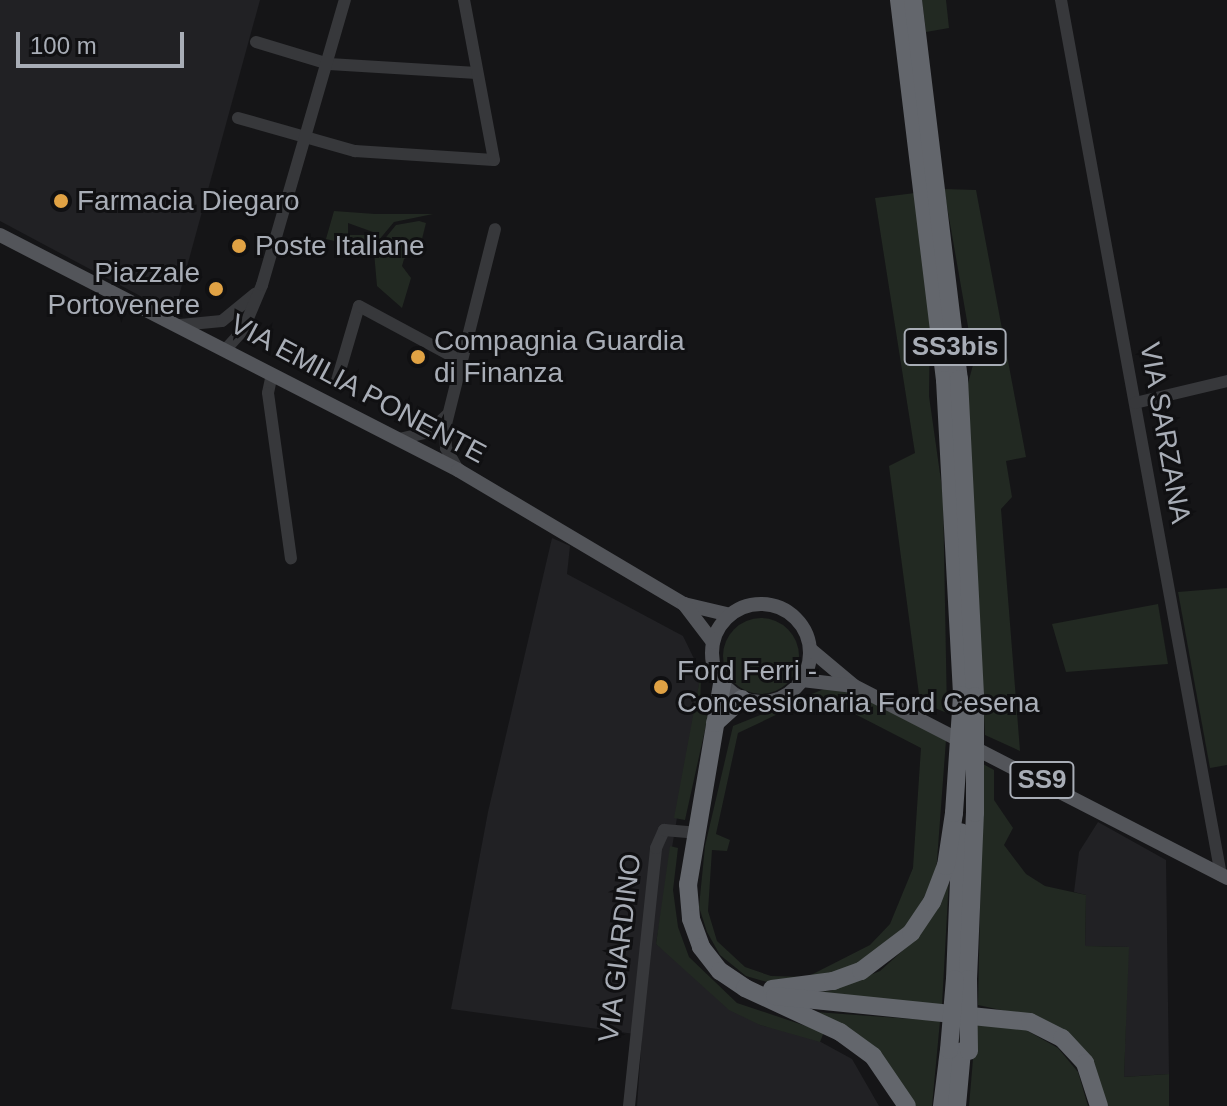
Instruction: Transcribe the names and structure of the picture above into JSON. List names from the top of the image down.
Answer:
{
  "streets": {
    "highway": ["SS3bis"],
    "main road": ["VIA EMILIA PONENTE", "SS9"],
    "street": ["VIA SARZANA", "VIA GIARDINO"]
  },
  "crossings": [
    ["VIA EMILIA PONENTE", "SS9"],
    ["VIA SARZANA", "SS9"]
  ],
  "places": [
    "Farmacia Diegaro",
    "Poste Italiane",
    "Piazzale Portovenere",
    "Compagnia Guardia di Finanza",
    "Ford Ferri - Concessionaria Ford Cesena"
  ],
  "scale_bar": "100 m"
}
